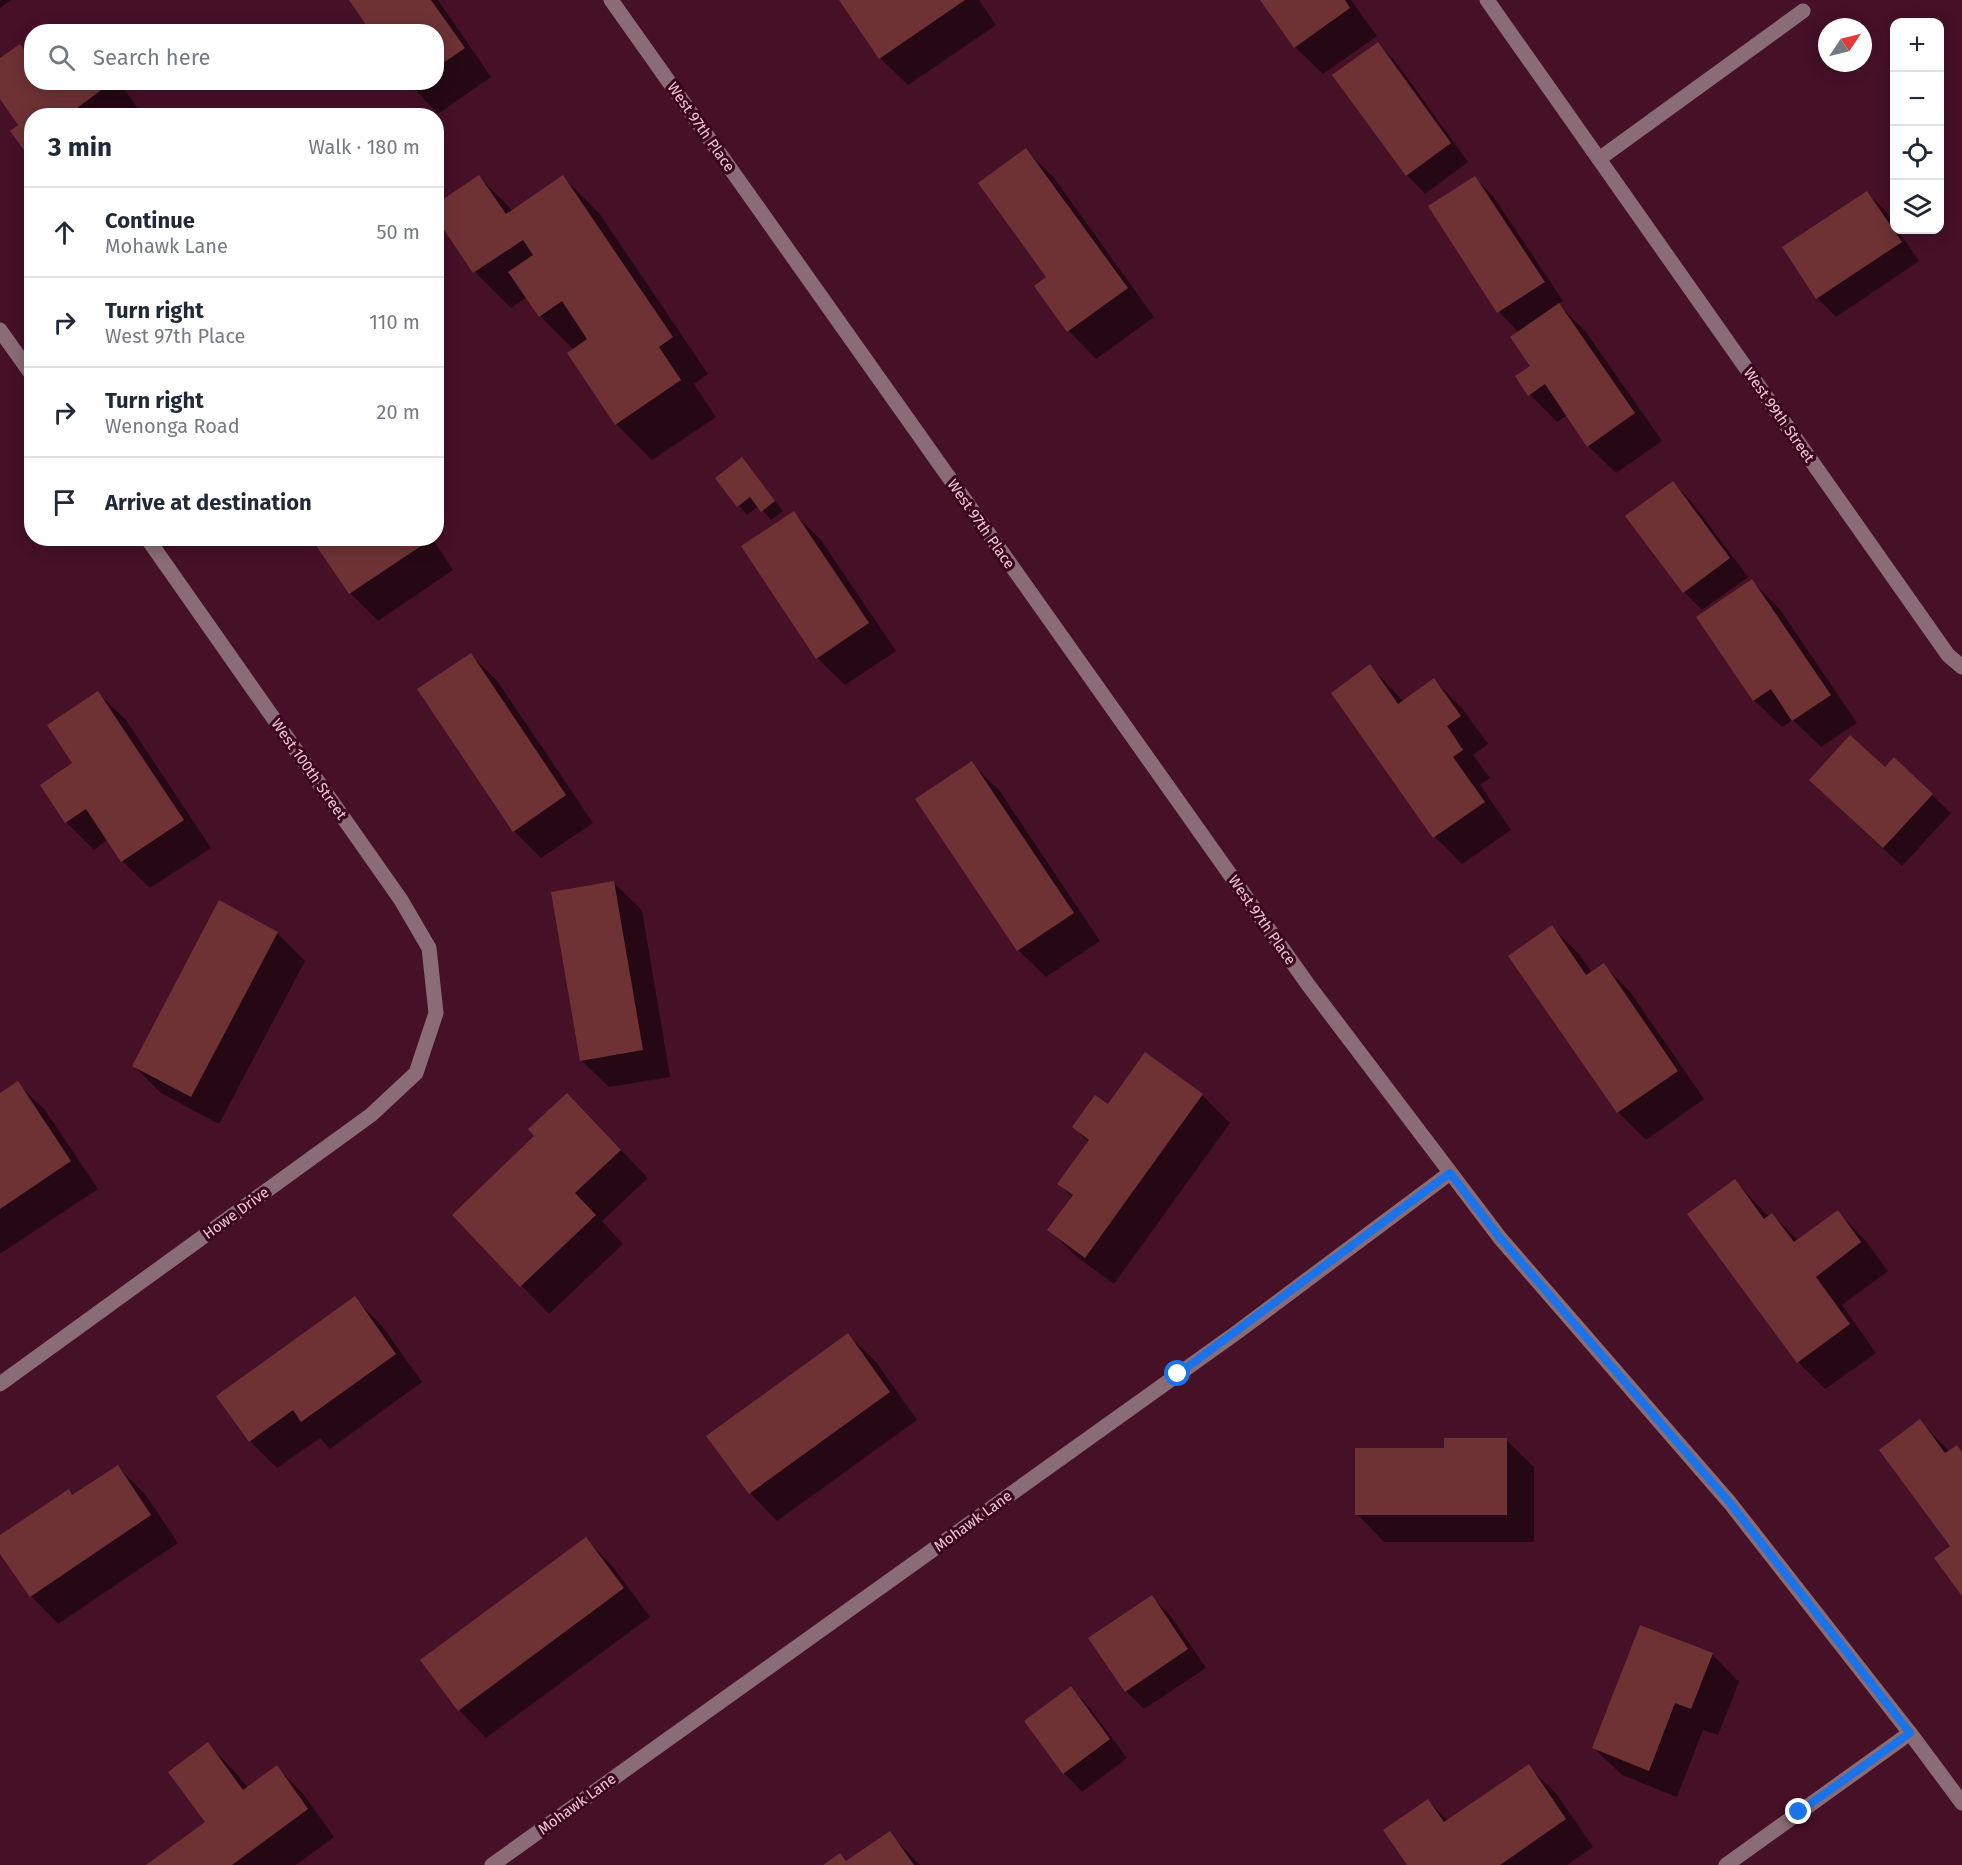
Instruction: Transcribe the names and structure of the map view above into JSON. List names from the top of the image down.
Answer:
{
  "streets": {
    "street": [
      "West 97th Place",
      "West 99th Street",
      "West 100th Street",
      "Howe Drive",
      "Mohawk Lane"
    ]
  },
  "crossings": [
    ["West 97th Place", "Mohawk Lane"],
    ["West 100th Street", "Howe Drive"]
  ],
  "north": "top right",
  "page": {
    "map_buttons": ["+", "−"],
    "search": "Search here",
    "heading": ["3 min", "Walk · 180 m"],
    "list": [
      ["Continue", "Mohawk Lane", "50 m"],
      ["Turn right", "West 97th Place", "110 m"],
      ["Turn right", "Wenonga Road", "20 m"],
      "Arrive at destination"
    ]
  }
}
